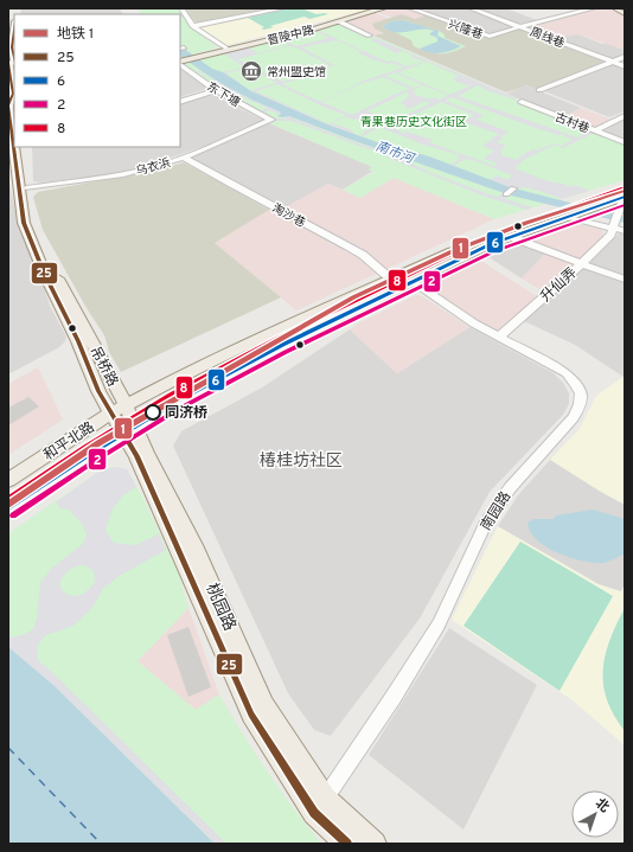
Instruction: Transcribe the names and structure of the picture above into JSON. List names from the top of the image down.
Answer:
{
  "streets": {
    "main road": [
      "晋陵中路",
      "吊桥路",
      "和平北路",
      "桃园路"
    ],
    "street": [
      "兴隆巷",
      "周线巷",
      "东下塘",
      "古村巷",
      "乌衣浜",
      "淘沙巷",
      "升仙弄",
      "南园路"
    ]
  },
  "crossings": [
    ["兴隆巷", "周线巷"],
    ["晋陵中路", "东下塘"],
    ["东下塘", "乌衣浜"],
    ["乌衣浜", "淘沙巷"],
    ["乌衣浜", "吊桥路"],
    ["淘沙巷", "和平北路"],
    ["升仙弄", "和平北路"],
    ["升仙弄", "南园路"],
    ["吊桥路", "和平北路"],
    ["吊桥路", "桃园路"],
    ["和平北路", "南园路"],
    ["和平北路", "桃园路"],
    ["南园路", "桃园路"]
  ],
  "districts": ["椿桂坊社区"],
  "water": ["南市河"],
  "parks": ["青果巷历史文化街区"],
  "places": {
    "museum": ["常州盟史馆"],
    "other": ["同济桥"]
  },
  "lines": [
    "transit line 25",
    "transit line 8",
    "metro line 1",
    "transit line 6",
    "transit line 2"
  ],
  "legend": [
    "地铁 1",
    "25",
    "6",
    "2",
    "8"
  ],
  "north": "top right"
}
